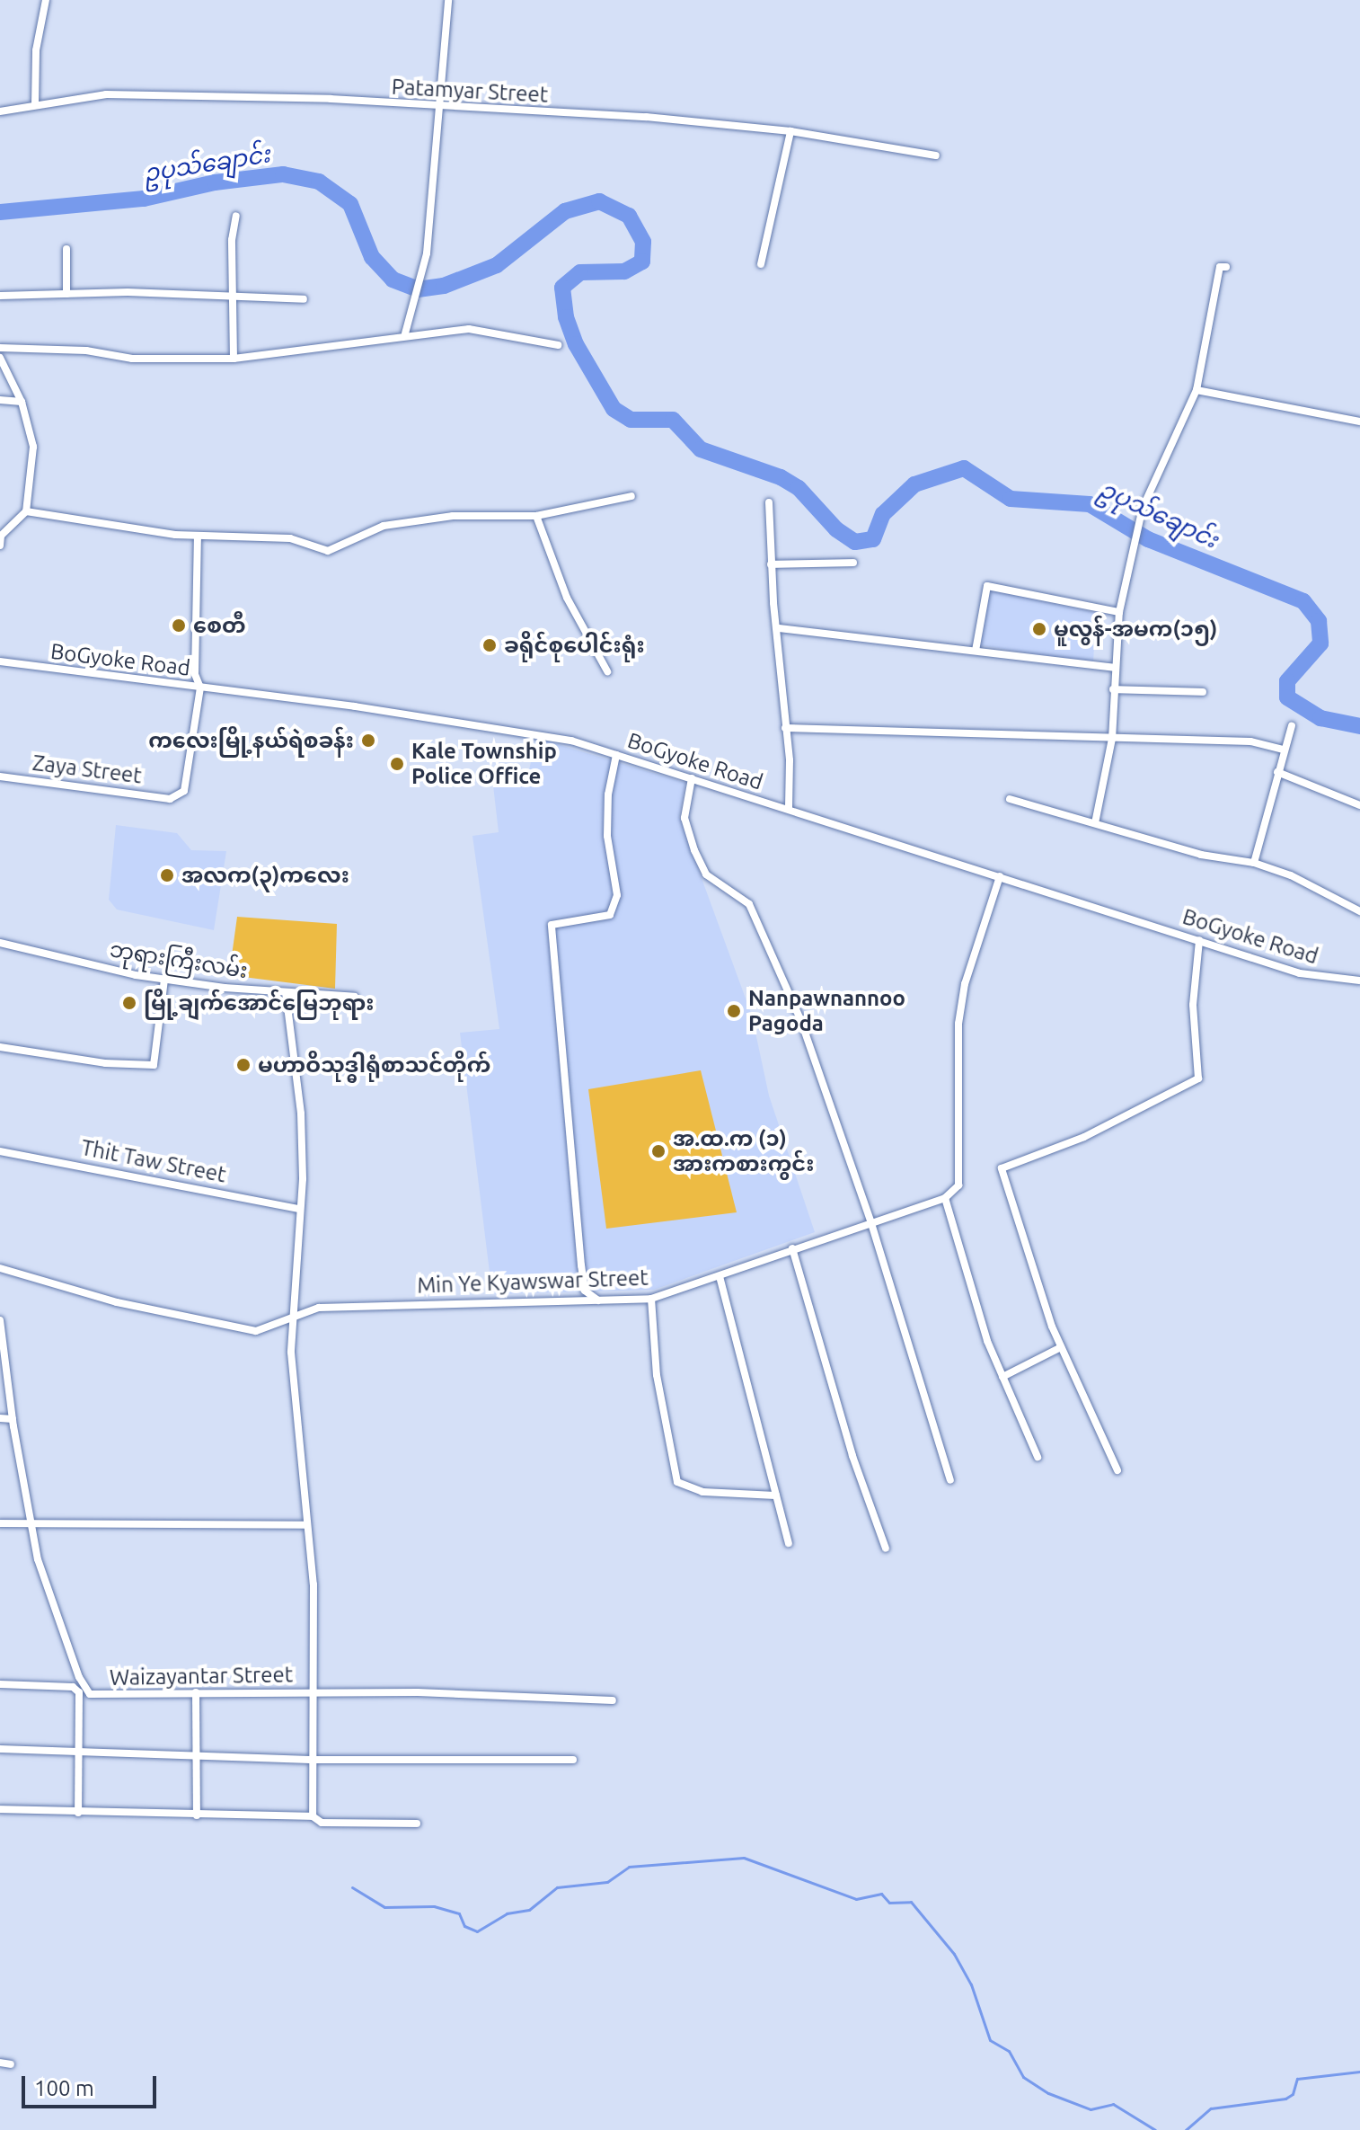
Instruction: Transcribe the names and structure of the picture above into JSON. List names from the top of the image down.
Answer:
{
  "streets": {
    "street": [
      "Patamyar Street",
      "BoGyoke Road",
      "Zaya Street",
      "ဘုရားကြီးလမ်း",
      "Thit Taw Street",
      "Min Ye Kyawswar Street",
      "Waizayantar Street"
    ]
  },
  "crossings": [
    ["BoGyoke Road", "Zaya Street"]
  ],
  "water": ["ဥပုသ်ချောင်း"],
  "places": [
    "စေတီ",
    "မူလွန်-အမက(၁၅)",
    "ခရိုင်စုပေါင်းရုံး",
    "ကလေးမြို့နယ်ရဲစခန်း",
    "Kale Township Police Office",
    "အလက(၃)ကလေး",
    "မြို့ချက်အောင်မြေဘုရား",
    "Nanpawnannoo Pagoda",
    "မဟာဝိသုဒ္ဓါရုံစာသင်တိုက်",
    "အ.ထ.က (၁) အားကစားကွင်း"
  ],
  "scale_bar": "100 m"
}
